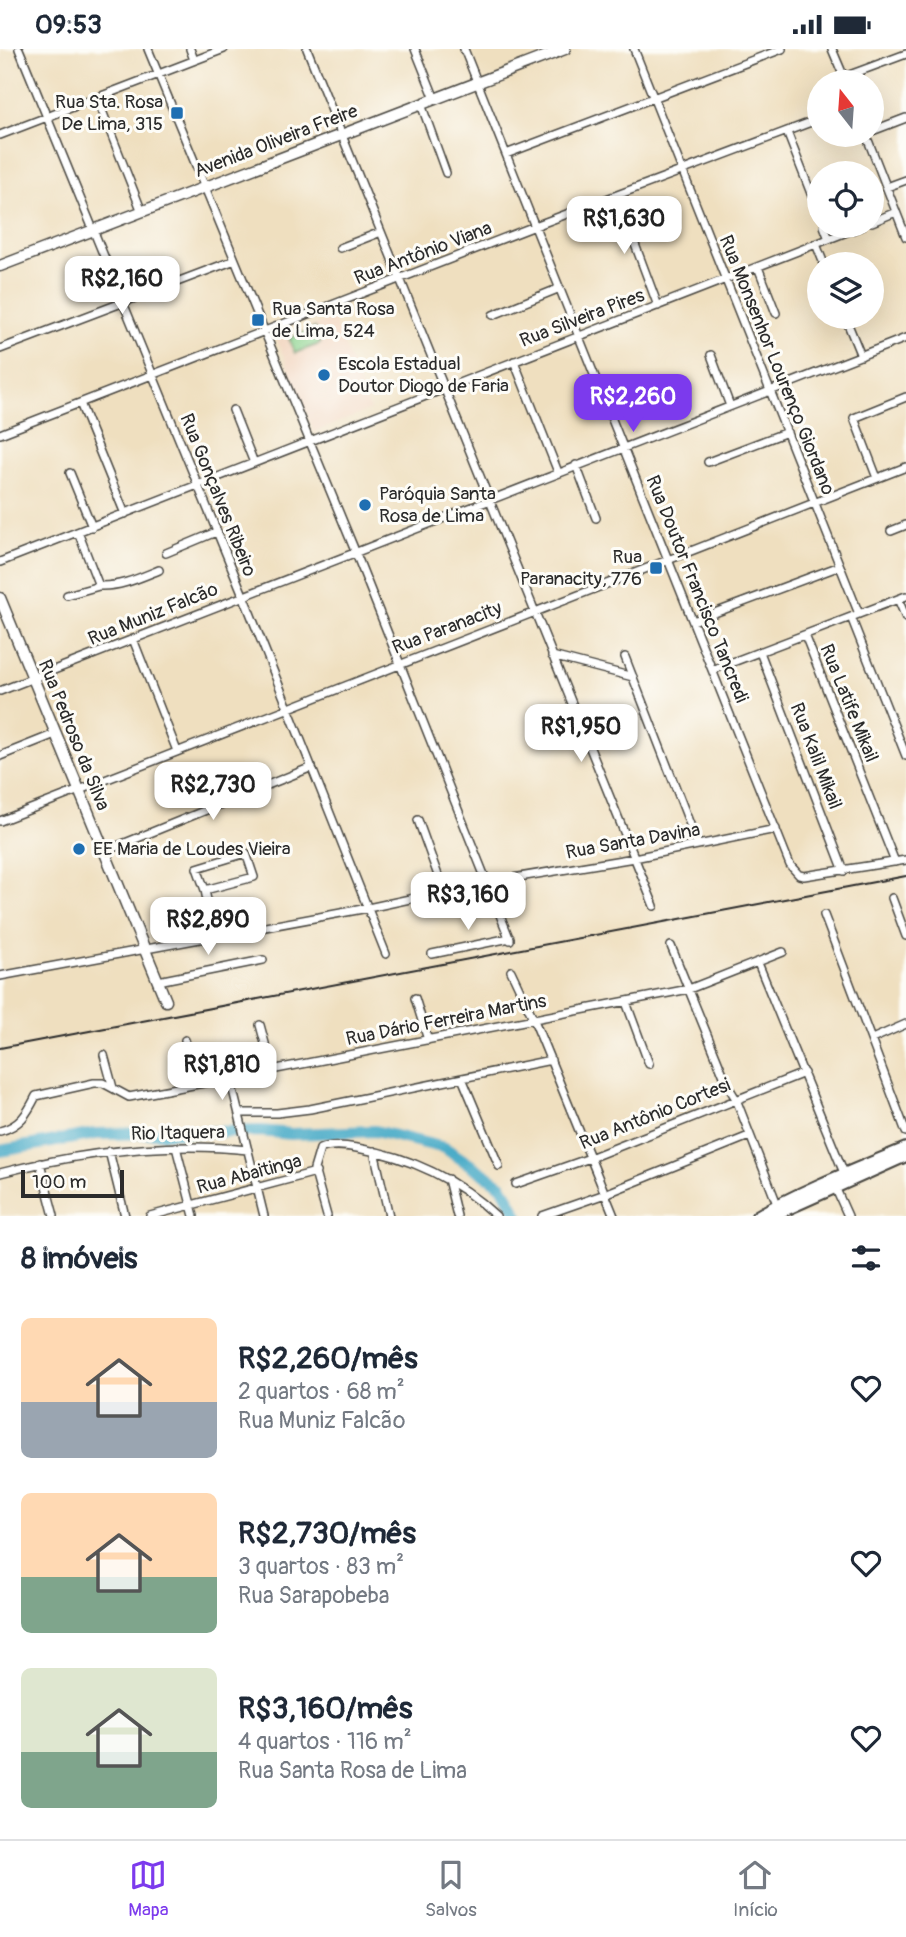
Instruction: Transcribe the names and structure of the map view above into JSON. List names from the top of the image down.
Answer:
{
  "streets": {
    "street": [
      "Avenida Oliveira Freire",
      "Rua Antônio Viana",
      "Rua Silveira Pires",
      "Rua Monsenhor Lourenço Giordano",
      "Rua Gonçalves Ribeiro",
      "Rua Doutor Francisco Tancredi",
      "Rua Muniz Falcão",
      "Rua Paranacity",
      "Rua Latife Mikail",
      "Rua Pedroso da Silva",
      "Rua Kalil Mikail",
      "Rua Santa Davina",
      "Rua Dário Ferreira Martins",
      "Rua Antônio Cortesi",
      "Rio Itaquera",
      "Rua Abaitinga"
    ]
  },
  "crossings": [
    ["Avenida Oliveira Freire", "Rua Gonçalves Ribeiro"],
    ["Avenida Oliveira Freire", "Rua Doutor Francisco Tancredi"],
    ["Rua Antônio Viana", "Rua Monsenhor Lourenço Giordano"],
    ["Rua Antônio Viana", "Rua Gonçalves Ribeiro"],
    ["Rua Antônio Viana", "Rua Doutor Francisco Tancredi"],
    ["Rua Silveira Pires", "Rua Monsenhor Lourenço Giordano"],
    ["Rua Silveira Pires", "Rua Gonçalves Ribeiro"],
    ["Rua Silveira Pires", "Rua Doutor Francisco Tancredi"],
    ["Rua Monsenhor Lourenço Giordano", "Rua Muniz Falcão"],
    ["Rua Monsenhor Lourenço Giordano", "Rua Paranacity"],
    ["Rua Gonçalves Ribeiro", "Rua Muniz Falcão"],
    ["Rua Gonçalves Ribeiro", "Rua Paranacity"],
    ["Rua Gonçalves Ribeiro", "Rua Santa Davina"],
    ["Rua Doutor Francisco Tancredi", "Rua Muniz Falcão"],
    ["Rua Doutor Francisco Tancredi", "Rua Paranacity"],
    ["Rua Doutor Francisco Tancredi", "Rua Kalil Mikail"],
    ["Rua Doutor Francisco Tancredi", "Rua Santa Davina"],
    ["Rua Muniz Falcão", "Rua Pedroso da Silva"],
    ["Rua Paranacity", "Rua Pedroso da Silva"],
    ["Rua Pedroso da Silva", "Rua Santa Davina"]
  ],
  "places": {
    "transit": ["Rua Sta. Rosa De Lima, 315", "Rua Santa Rosa de Lima, 524", "Rua Paranacity, 776"],
    "other": ["Escola Estadual Doutor Diogo de Faria", "Paróquia Santa Rosa de Lima", "EE Maria de Loudes Vieira"]
  },
  "scale_bar": "100 m",
  "north": "top",
  "page": {
    "status": "09:53",
    "price": [
      "R$1,630",
      "R$2,160",
      "R$2,260",
      "R$1,950",
      "R$2,730",
      "R$3,160",
      "R$2,890",
      "R$1,810"
    ],
    "scale": "100 m",
    "heading": "8 imóveis",
    "list": [
      {
        "name": "R$2,260/mês",
        "note": "2 quartos · 68 m² · Rua Muniz Falcão"
      },
      {
        "name": "R$2,730/mês",
        "note": "3 quartos · 83 m² · Rua Sarapobeba"
      },
      {
        "name": "R$3,160/mês",
        "note": "4 quartos · 116 m² · Rua Santa Rosa de Lima"
      }
    ],
    "tabs": ["Mapa", "Salvos", "Início"]
  }
}
